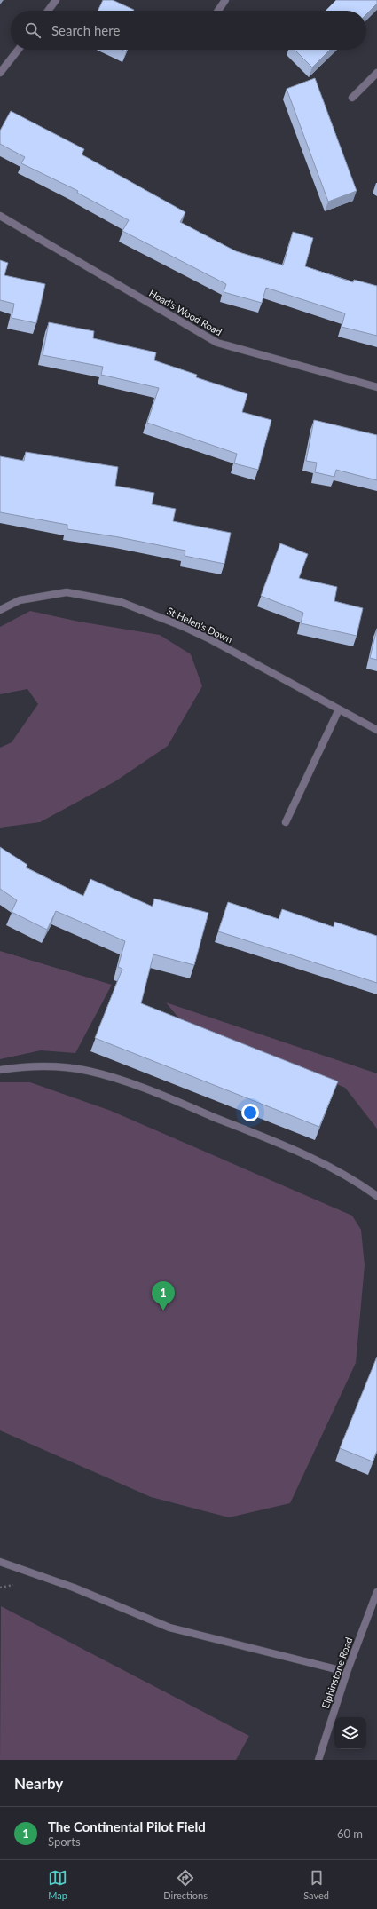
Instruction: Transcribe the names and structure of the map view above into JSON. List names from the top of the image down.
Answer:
{
  "streets": {
    "street": ["Hoad's Wood Road", "St Helen's Down", "Elphinstone Road"]
  },
  "page": {
    "search": "Search here",
    "pins": "1",
    "heading": "Nearby",
    "list": [
      {
        "mark": "1",
        "name": "The Continental Pilot Field",
        "note": "Sports",
        "value": "60 m"
      }
    ],
    "nav": ["Map", "Directions", "Saved"]
  }
}
